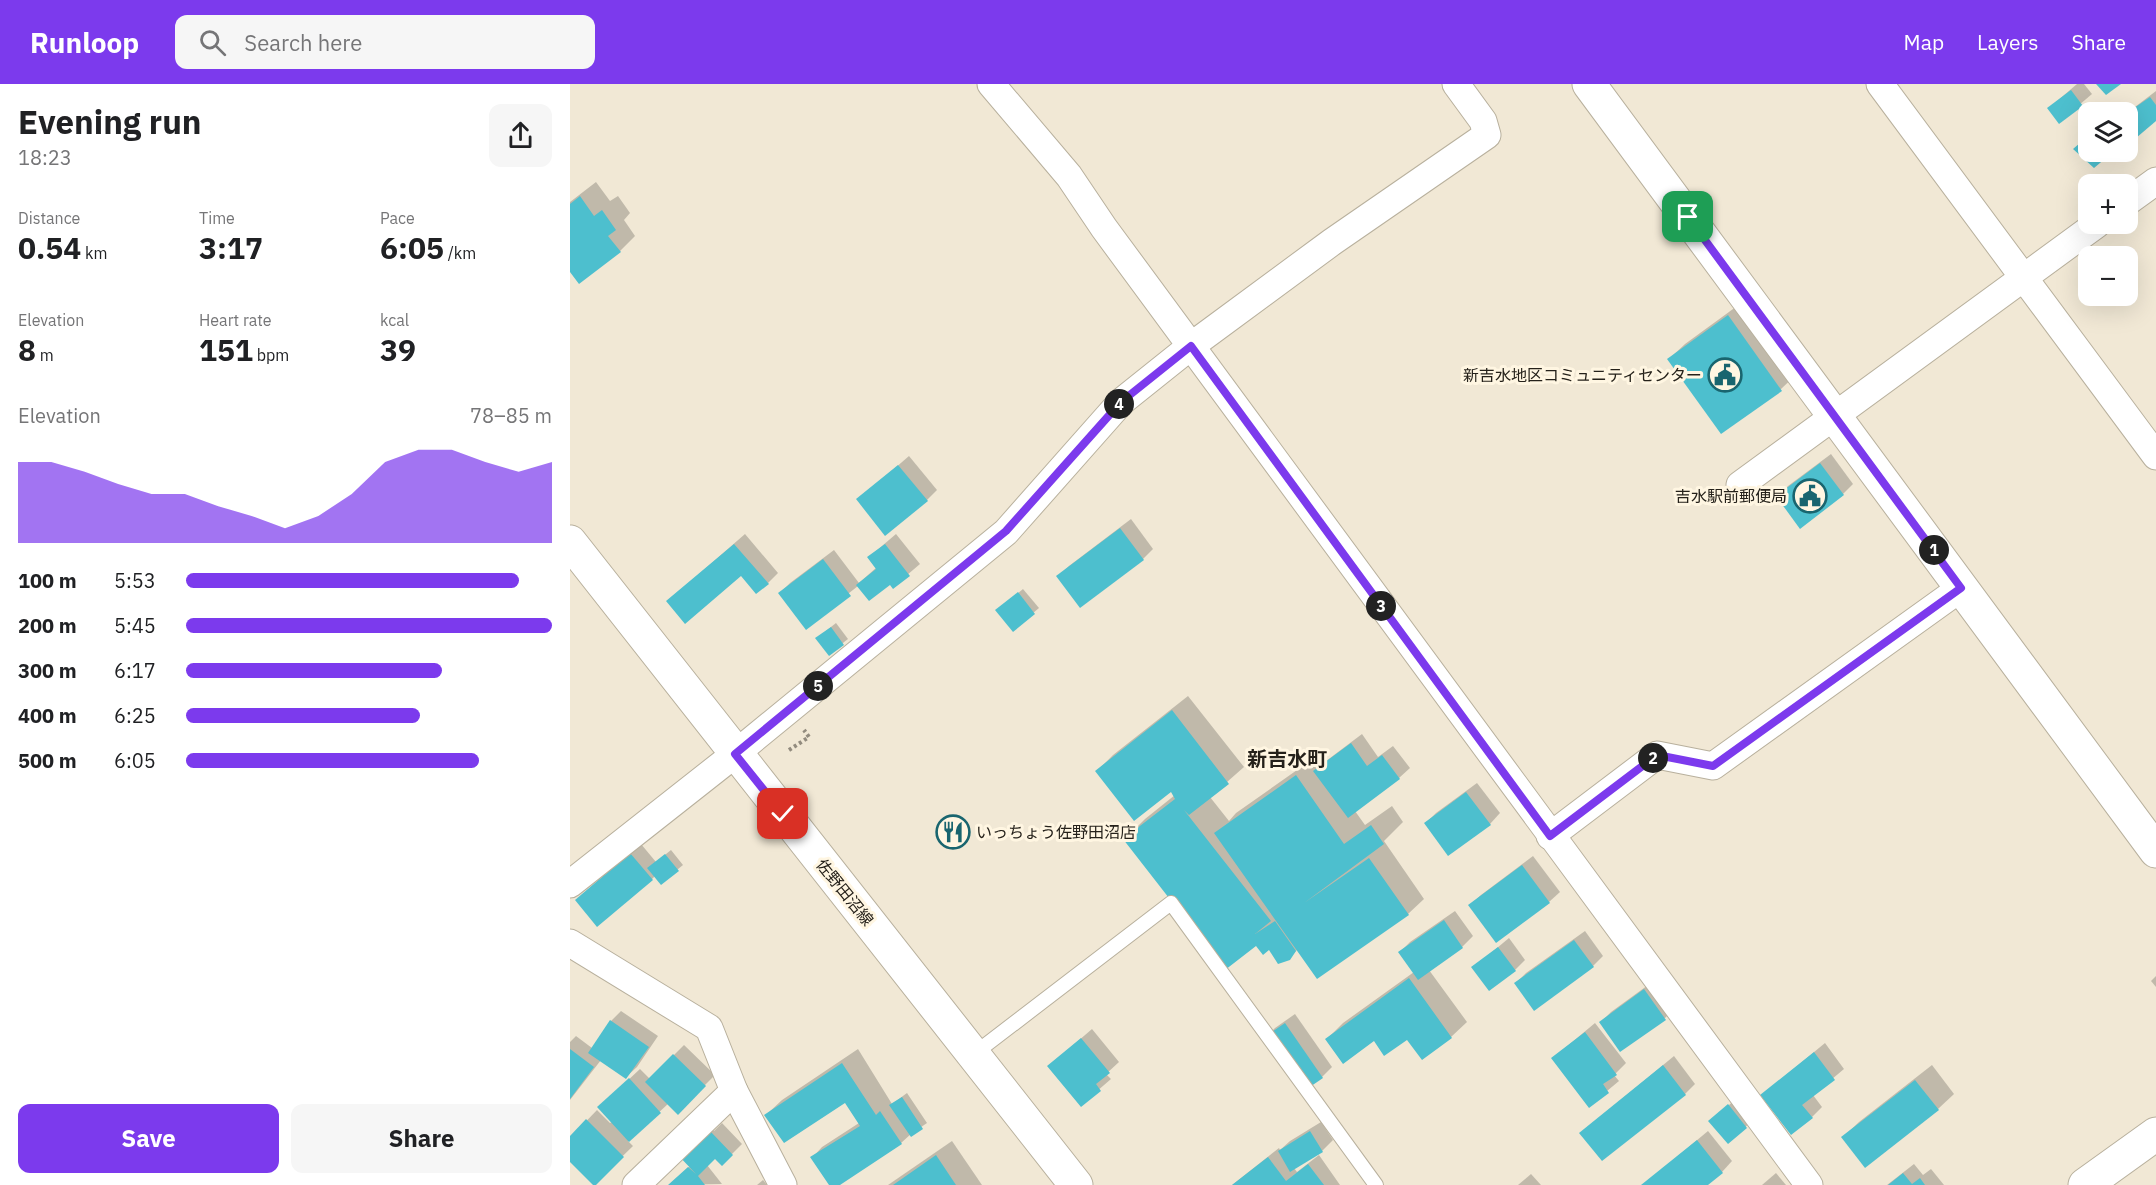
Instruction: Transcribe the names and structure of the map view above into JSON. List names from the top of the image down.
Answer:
{
  "streets": {
    "street": ["佐野田沼線"]
  },
  "districts": ["新吉水町"],
  "places": {
    "public building": ["新吉水地区コミュニティセンター", "吉水駅前郵便局"],
    "restaurant": ["いっちょう佐野田沼店"]
  },
  "page": {
    "header": "Runloop",
    "search": "Search here",
    "nav": ["Map", "Layers", "Share"],
    "heading": ["Evening run", "18:23"],
    "map_buttons": ["+", "−"],
    "stats": [
      ["Distance", "0.54 km"],
      ["Time", "3:17"],
      ["Pace", "6:05 /km"],
      ["Elevation", "8 m"],
      ["Heart rate", "151 bpm"],
      ["kcal", "39"]
    ],
    "pins": [
      "4",
      "1",
      "3",
      "5",
      "2"
    ],
    "chart": ["Elevation", "78–85 m"],
    "list": [
      {
        "name": "100 m",
        "note": "5:53"
      },
      {
        "name": "200 m",
        "note": "5:45"
      },
      {
        "name": "300 m",
        "note": "6:17"
      },
      {
        "name": "400 m",
        "note": "6:25"
      },
      {
        "name": "500 m",
        "note": "6:05"
      }
    ],
    "buttons": ["Save", "Share"]
  }
}
